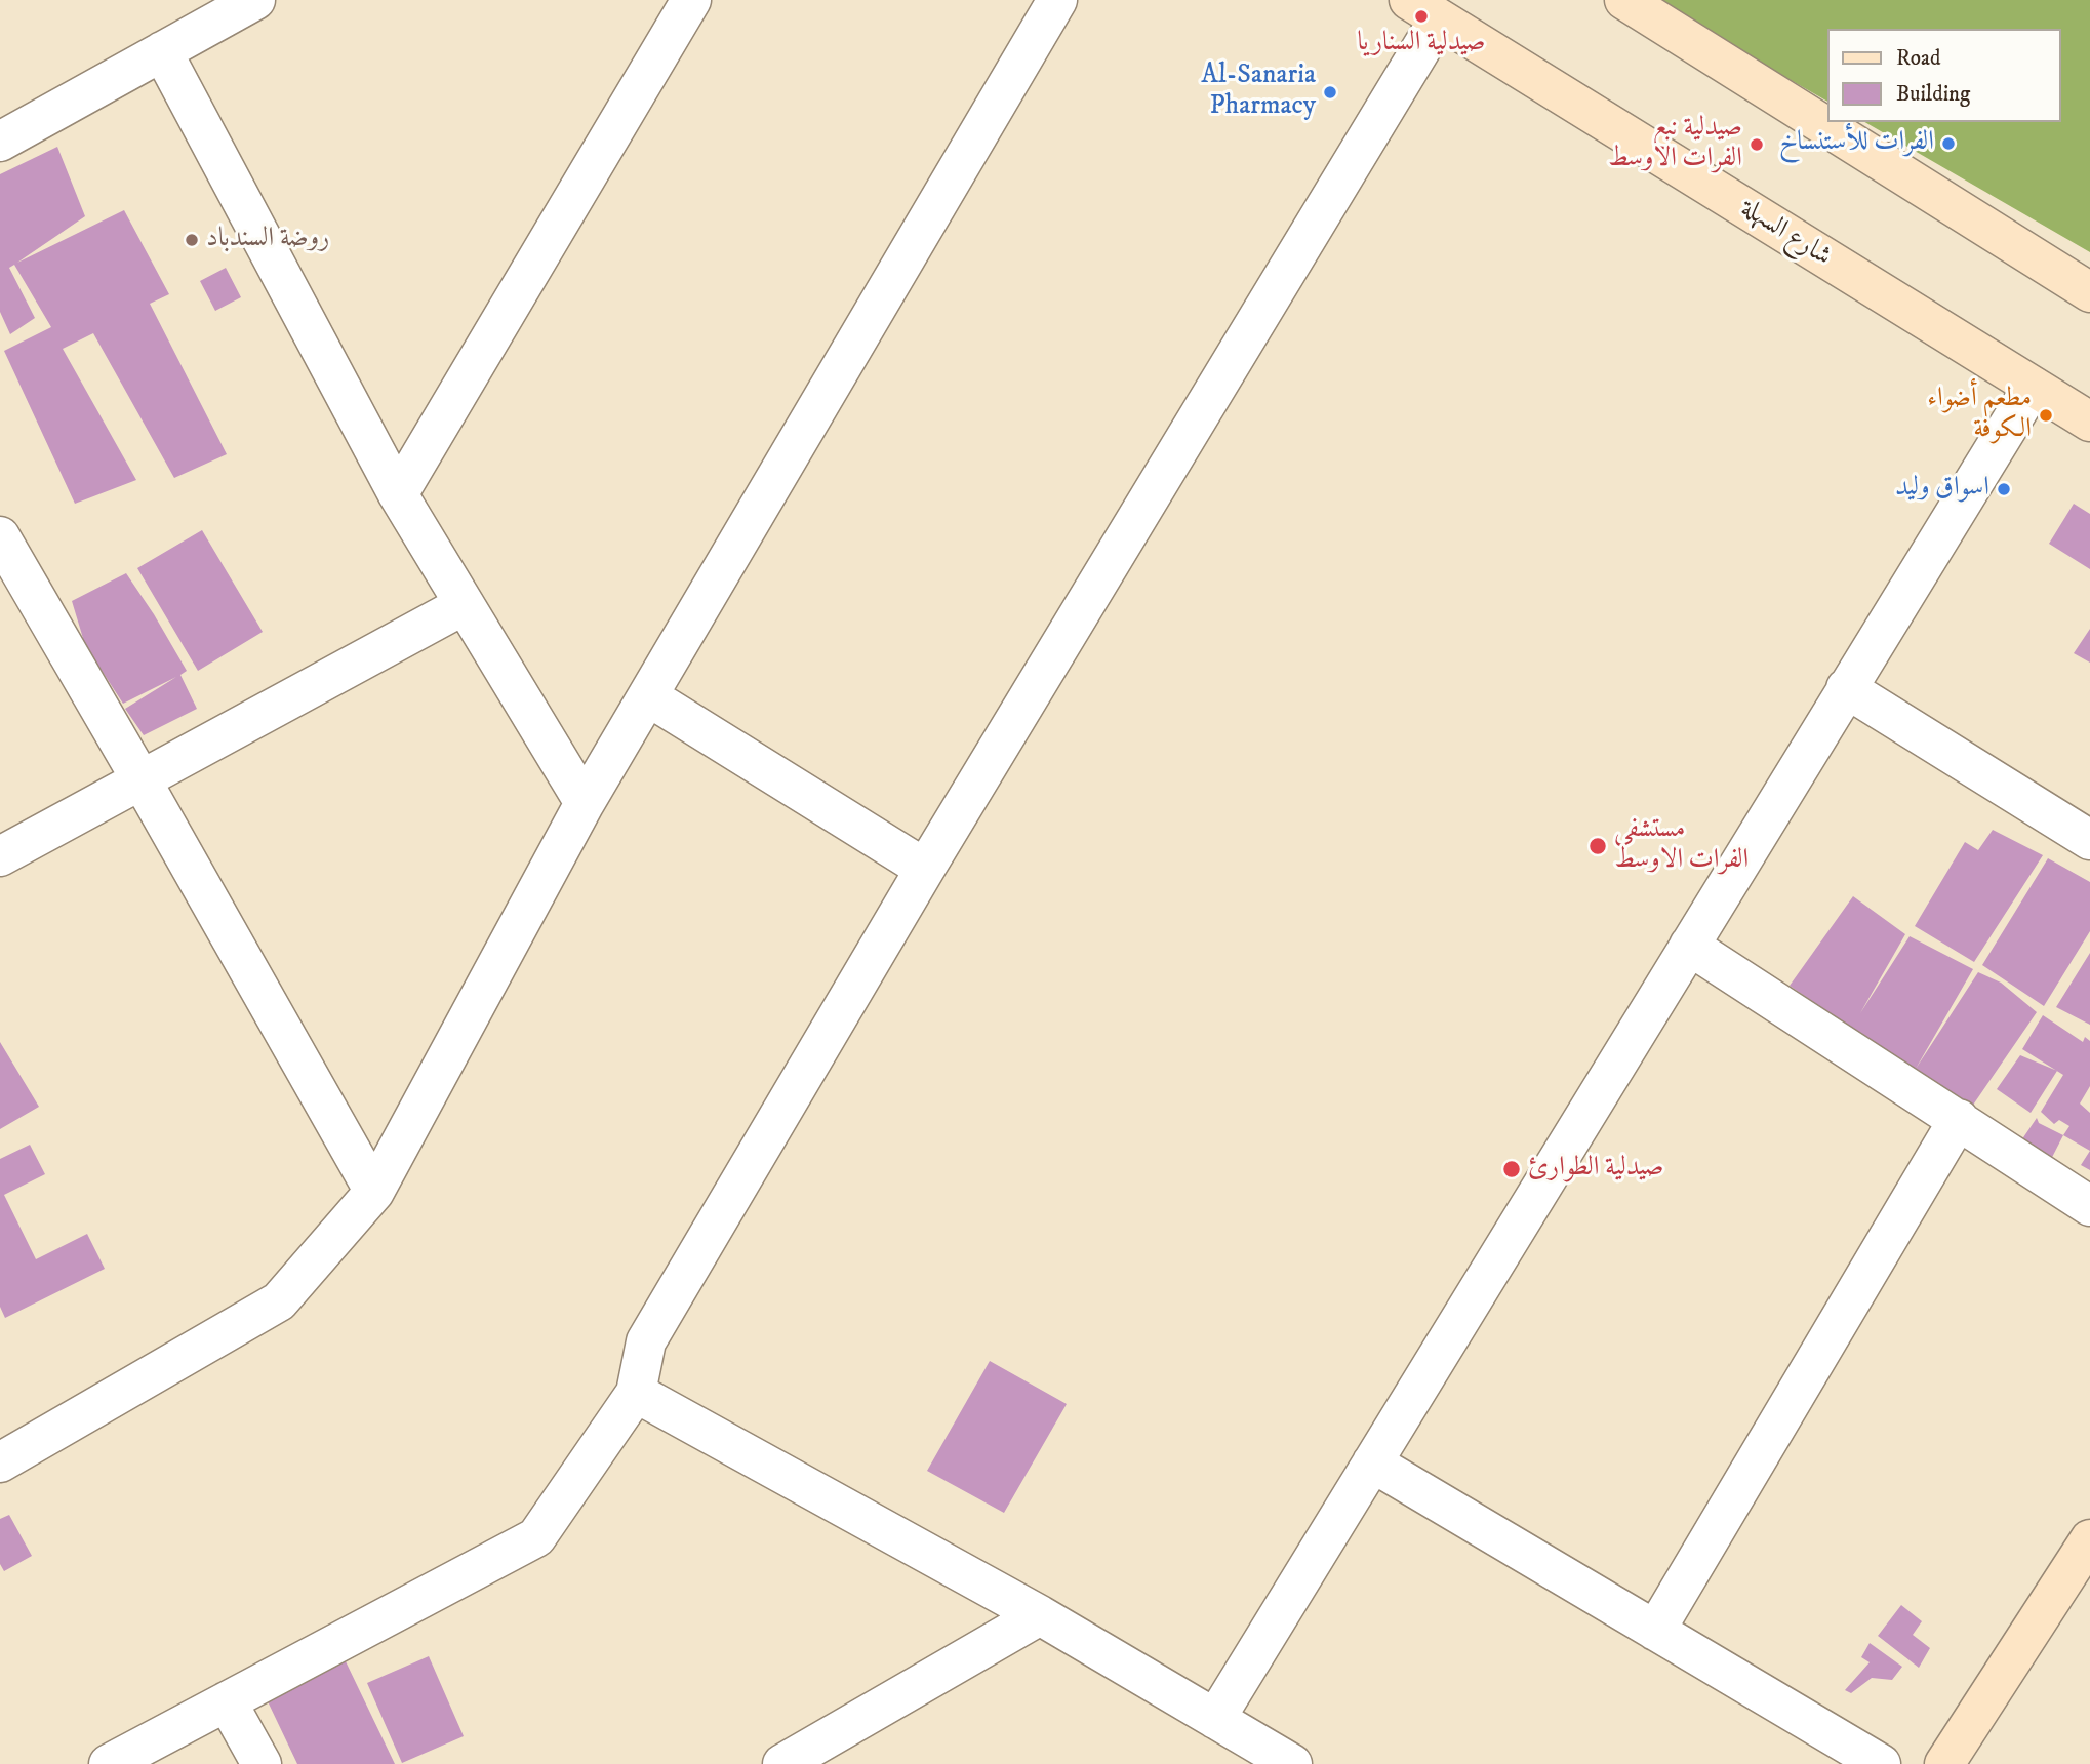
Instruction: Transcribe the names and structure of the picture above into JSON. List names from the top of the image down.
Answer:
{
  "streets": {
    "main road": ["شارع السهلة"]
  },
  "places": [
    "صيدلية السناريا",
    "Al-Sanaria Pharmacy",
    "الفرات للأستنساخ",
    "صيدلية نبع الفرات الاوسط",
    "روضة السندباد",
    "مطعم أضواء الكوفة",
    "اسواق وليد",
    "مستشفى الفرات الاوسط",
    "صيدلية الطوارئ"
  ],
  "legend": ["Road", "Building"]
}
